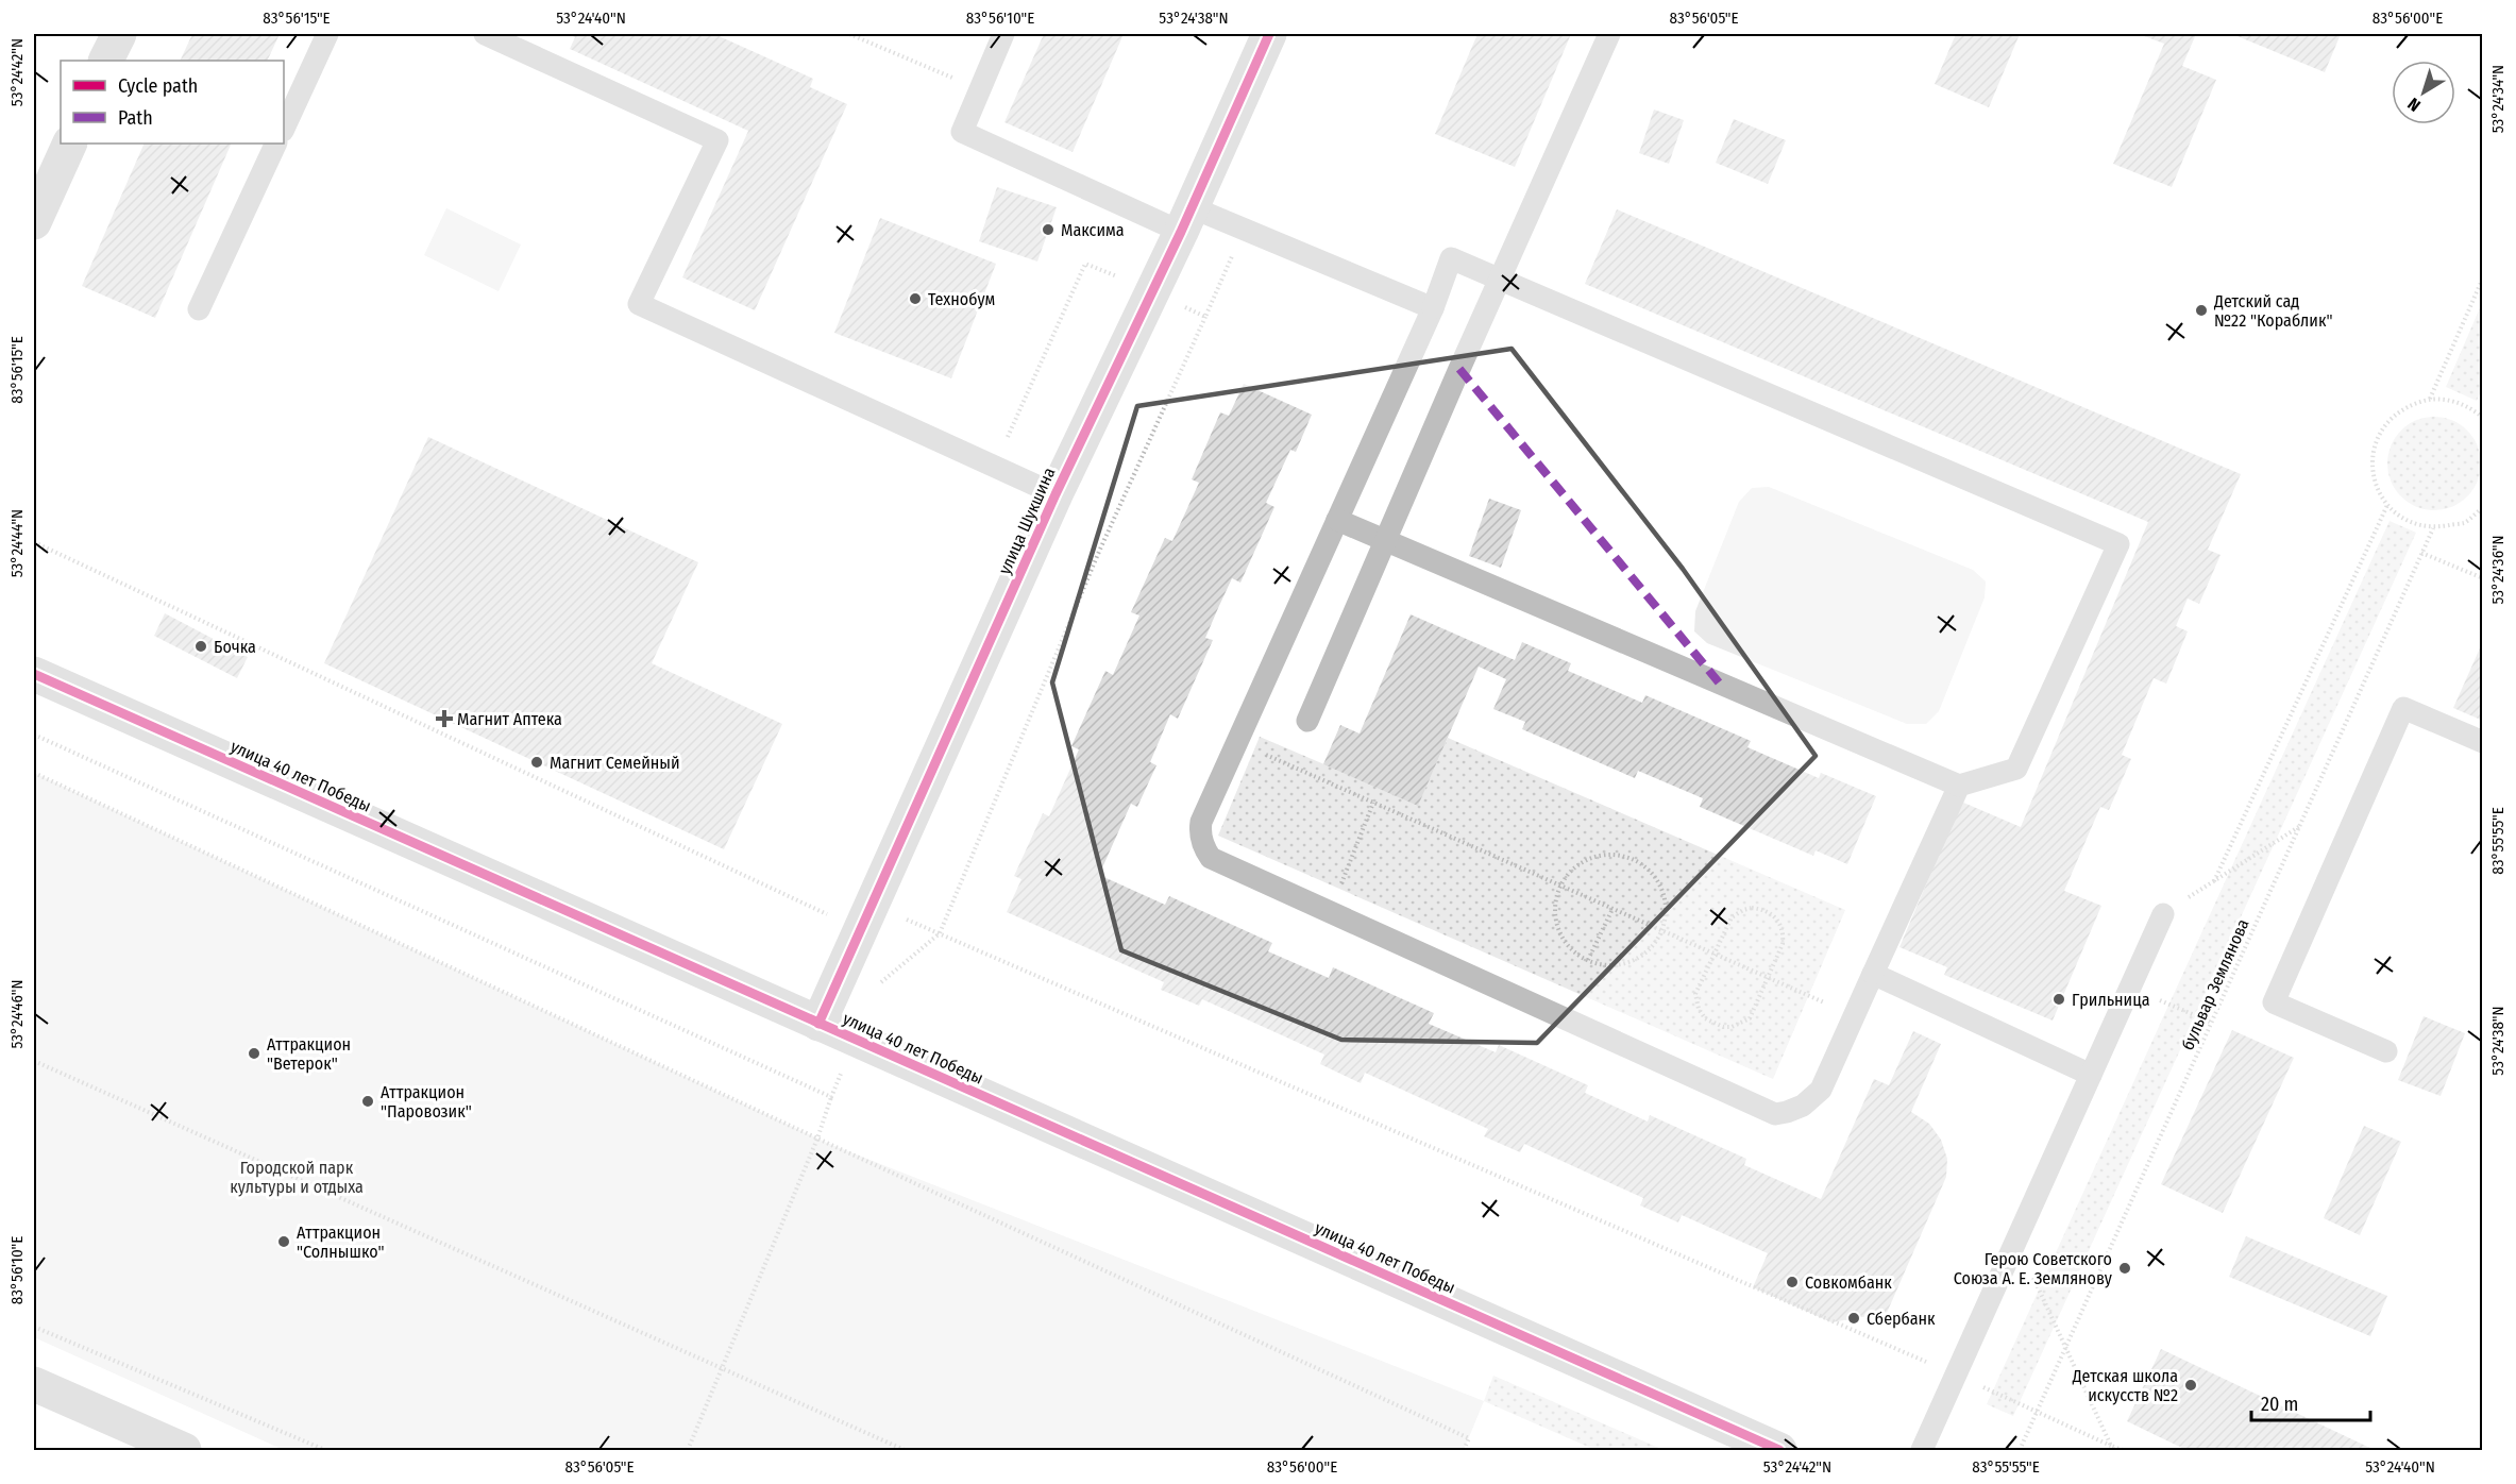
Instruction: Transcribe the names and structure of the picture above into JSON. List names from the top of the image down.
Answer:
{
  "streets": {
    "street": ["улица Шукшина", "улица 40 лет Победы"],
    "path": ["бульвар Землянова"]
  },
  "crossings": [
    ["улица Шукшина", "улица 40 лет Победы"]
  ],
  "parks": ["Городской парк культуры и отдыха"],
  "places": {
    "other": [
      "Максима",
      "Технобум",
      "Детский сад №22 \"Кораблик\"",
      "Бочка",
      "Магнит Семейный",
      "Грильница",
      "Аттракцион \"Ветерок\"",
      "Аттракцион \"Паровозик\"",
      "Аттракцион \"Солнышко\"",
      "Герою Советского Союза А. Е. Землянову",
      "Совкомбанк",
      "Сбербанк",
      "Детская школа искусств №2"
    ],
    "health": ["Магнит Аптека"]
  },
  "legend": ["Cycle path", "Path"],
  "scale_bar": "20 m",
  "north": "bottom left",
  "coordinates": [
    "83°56'15\"E",
    "53°24'40\"N",
    "83°56'10\"E",
    "53°24'38\"N",
    "83°56'05\"E",
    "83°56'00\"E",
    "53°24'42\"N",
    "53°24'34\"N",
    "53°24'44\"N",
    "53°24'36\"N",
    "83°55'55\"E",
    "53°24'46\"N"
  ]
}
